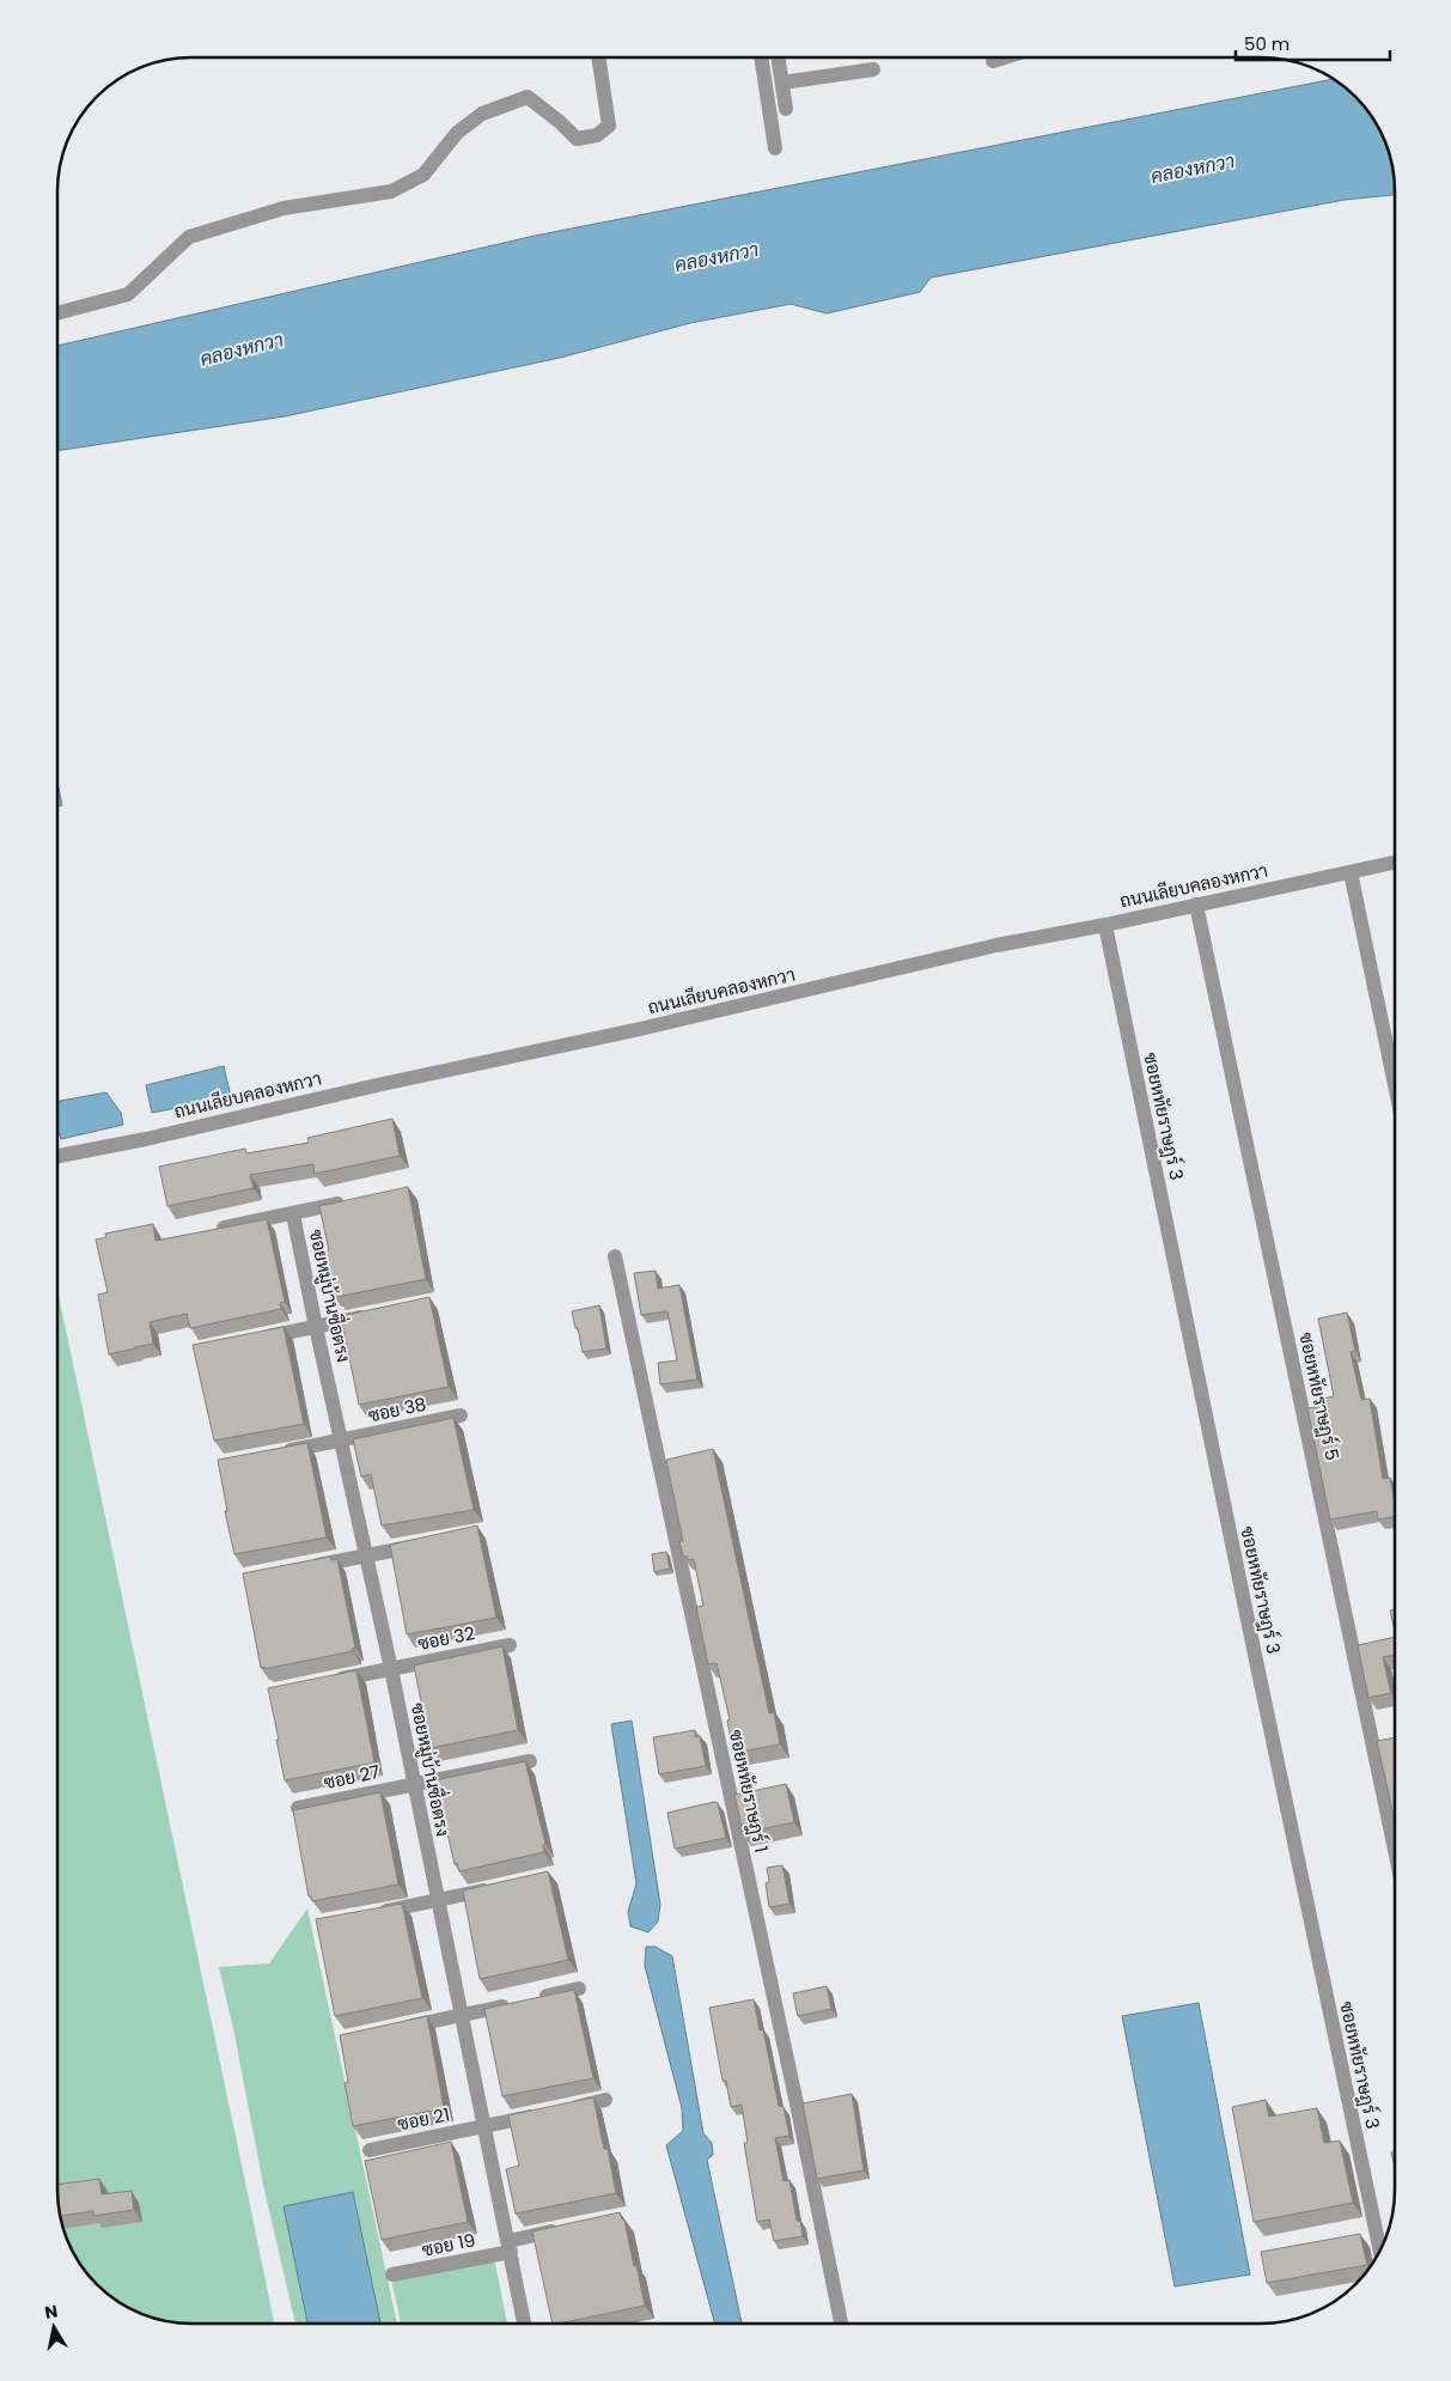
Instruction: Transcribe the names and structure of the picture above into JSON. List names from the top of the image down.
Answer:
{
  "streets": {
    "street": [
      "ถนนเลียบคลองหกวา",
      "ซอยหทัยราษฎร์ 3",
      "ซอยหมู่บ้านซื่อตรง",
      "ซอยหทัยราษฎร์ 5",
      "ซอย 38",
      "ซอย 32",
      "ซอย 27",
      "ซอยหทัยราษฎร์ 1",
      "ซอย 21",
      "ซอย 19"
    ]
  },
  "crossings": [
    ["ถนนเลียบคลองหกวา", "ซอยหทัยราษฎร์ 3"],
    ["ถนนเลียบคลองหกวา", "ซอยหทัยราษฎร์ 5"],
    ["ซอยหมู่บ้านซื่อตรง", "ซอย 38"],
    ["ซอยหมู่บ้านซื่อตรง", "ซอย 32"],
    ["ซอยหมู่บ้านซื่อตรง", "ซอย 27"],
    ["ซอยหมู่บ้านซื่อตรง", "ซอย 21"],
    ["ซอยหมู่บ้านซื่อตรง", "ซอย 19"]
  ],
  "water": ["คลองหกวา"],
  "scale_bar": "50 m",
  "north": "top"
}
